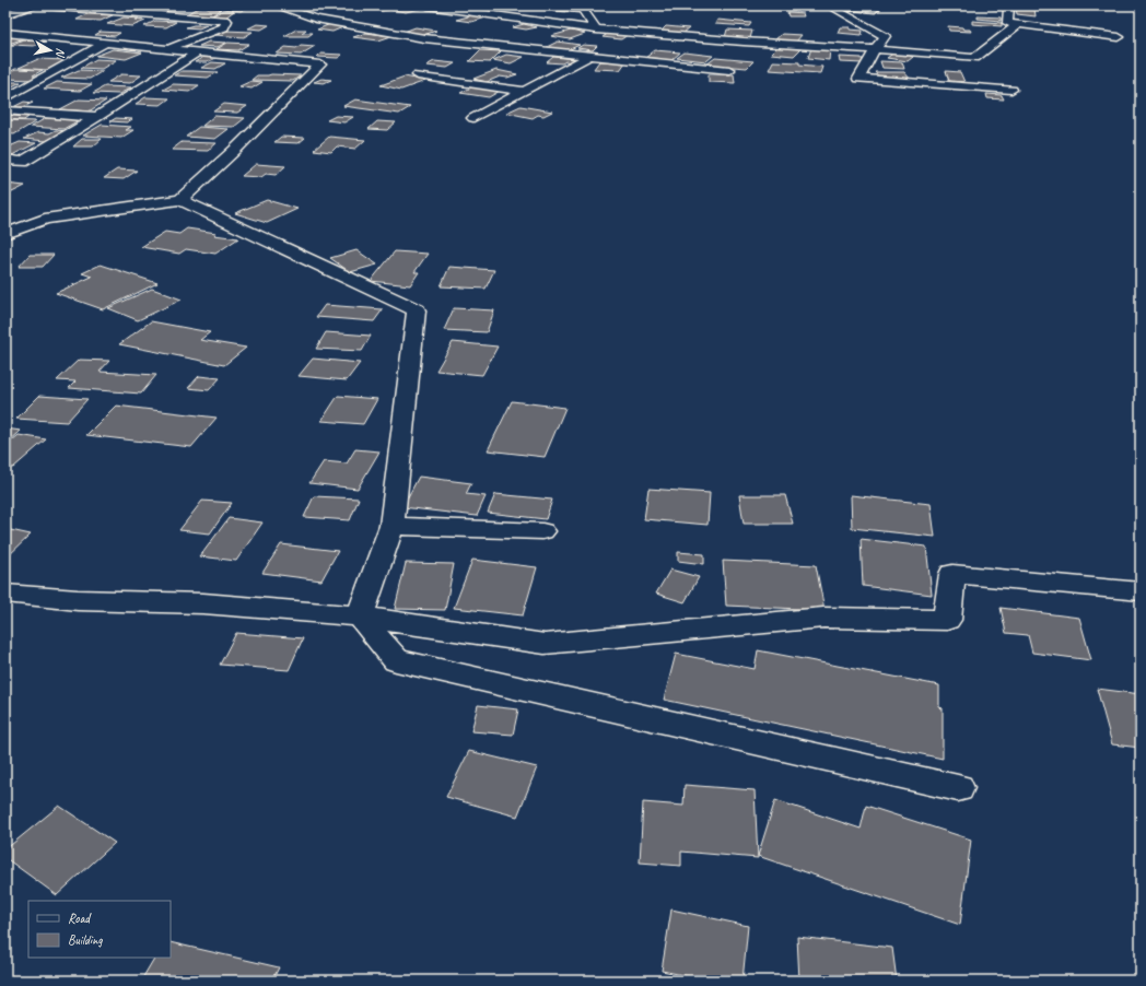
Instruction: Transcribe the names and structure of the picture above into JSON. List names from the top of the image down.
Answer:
{
  "legend": ["Road", "Building"],
  "north": "right"
}
